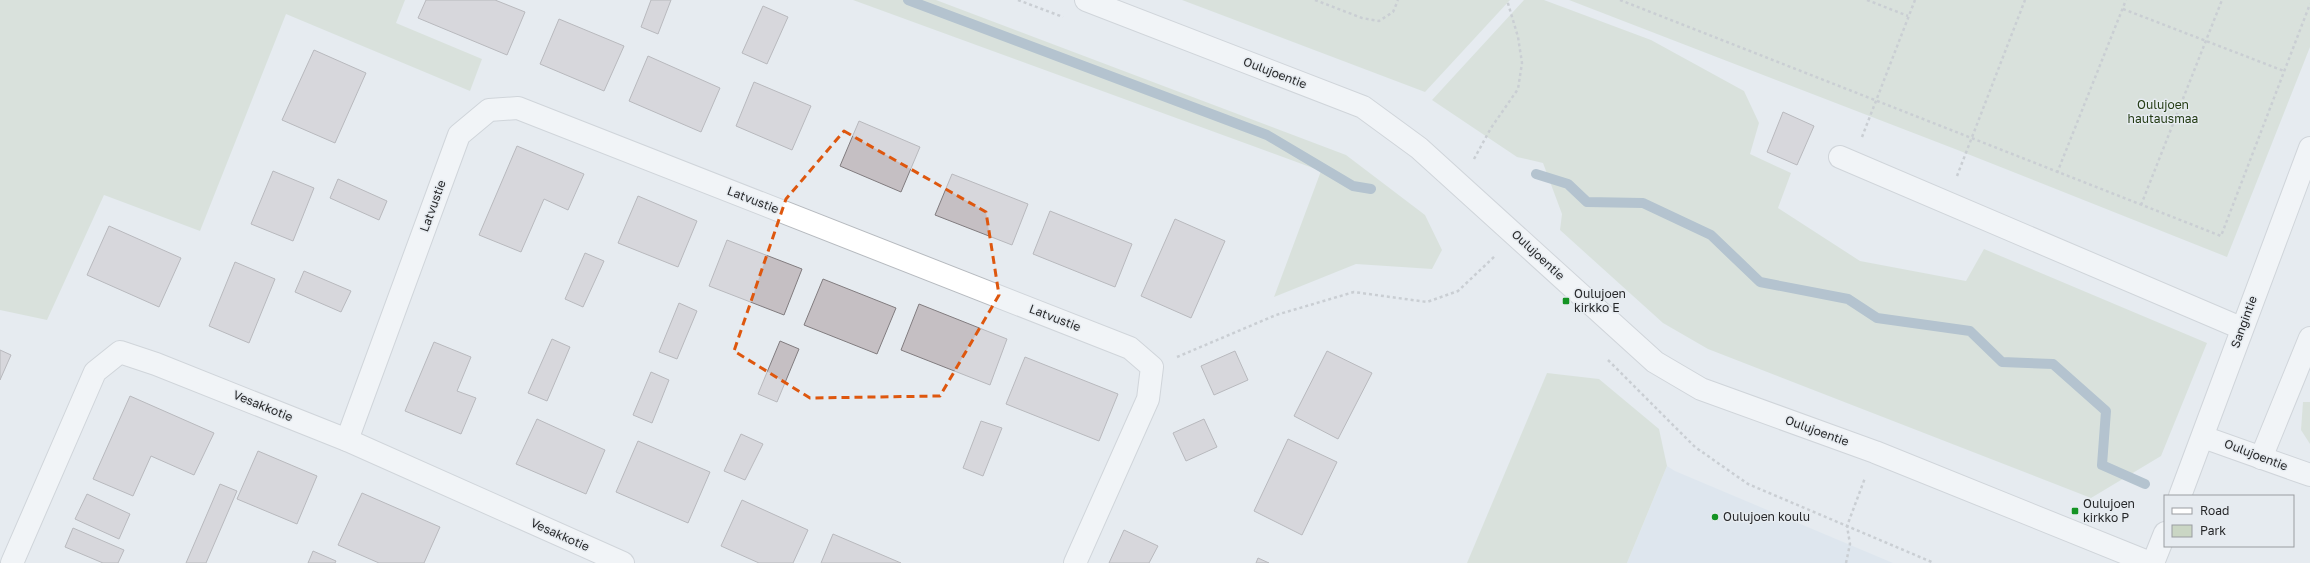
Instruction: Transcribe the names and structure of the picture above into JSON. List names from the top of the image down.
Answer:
{
  "streets": {
    "street": [
      "Oulujoentie",
      "Latvustie",
      "Sangintie",
      "Vesakkotie"
    ]
  },
  "crossings": [
    ["Oulujoentie", "Sangintie"],
    ["Latvustie", "Vesakkotie"]
  ],
  "parks": ["Oulujoen hautausmaa"],
  "places": {
    "transit": ["Oulujoen kirkko E", "Oulujoen kirkko P"],
    "other": ["Oulujoen koulu"]
  },
  "legend": ["Road", "Park"]
}
